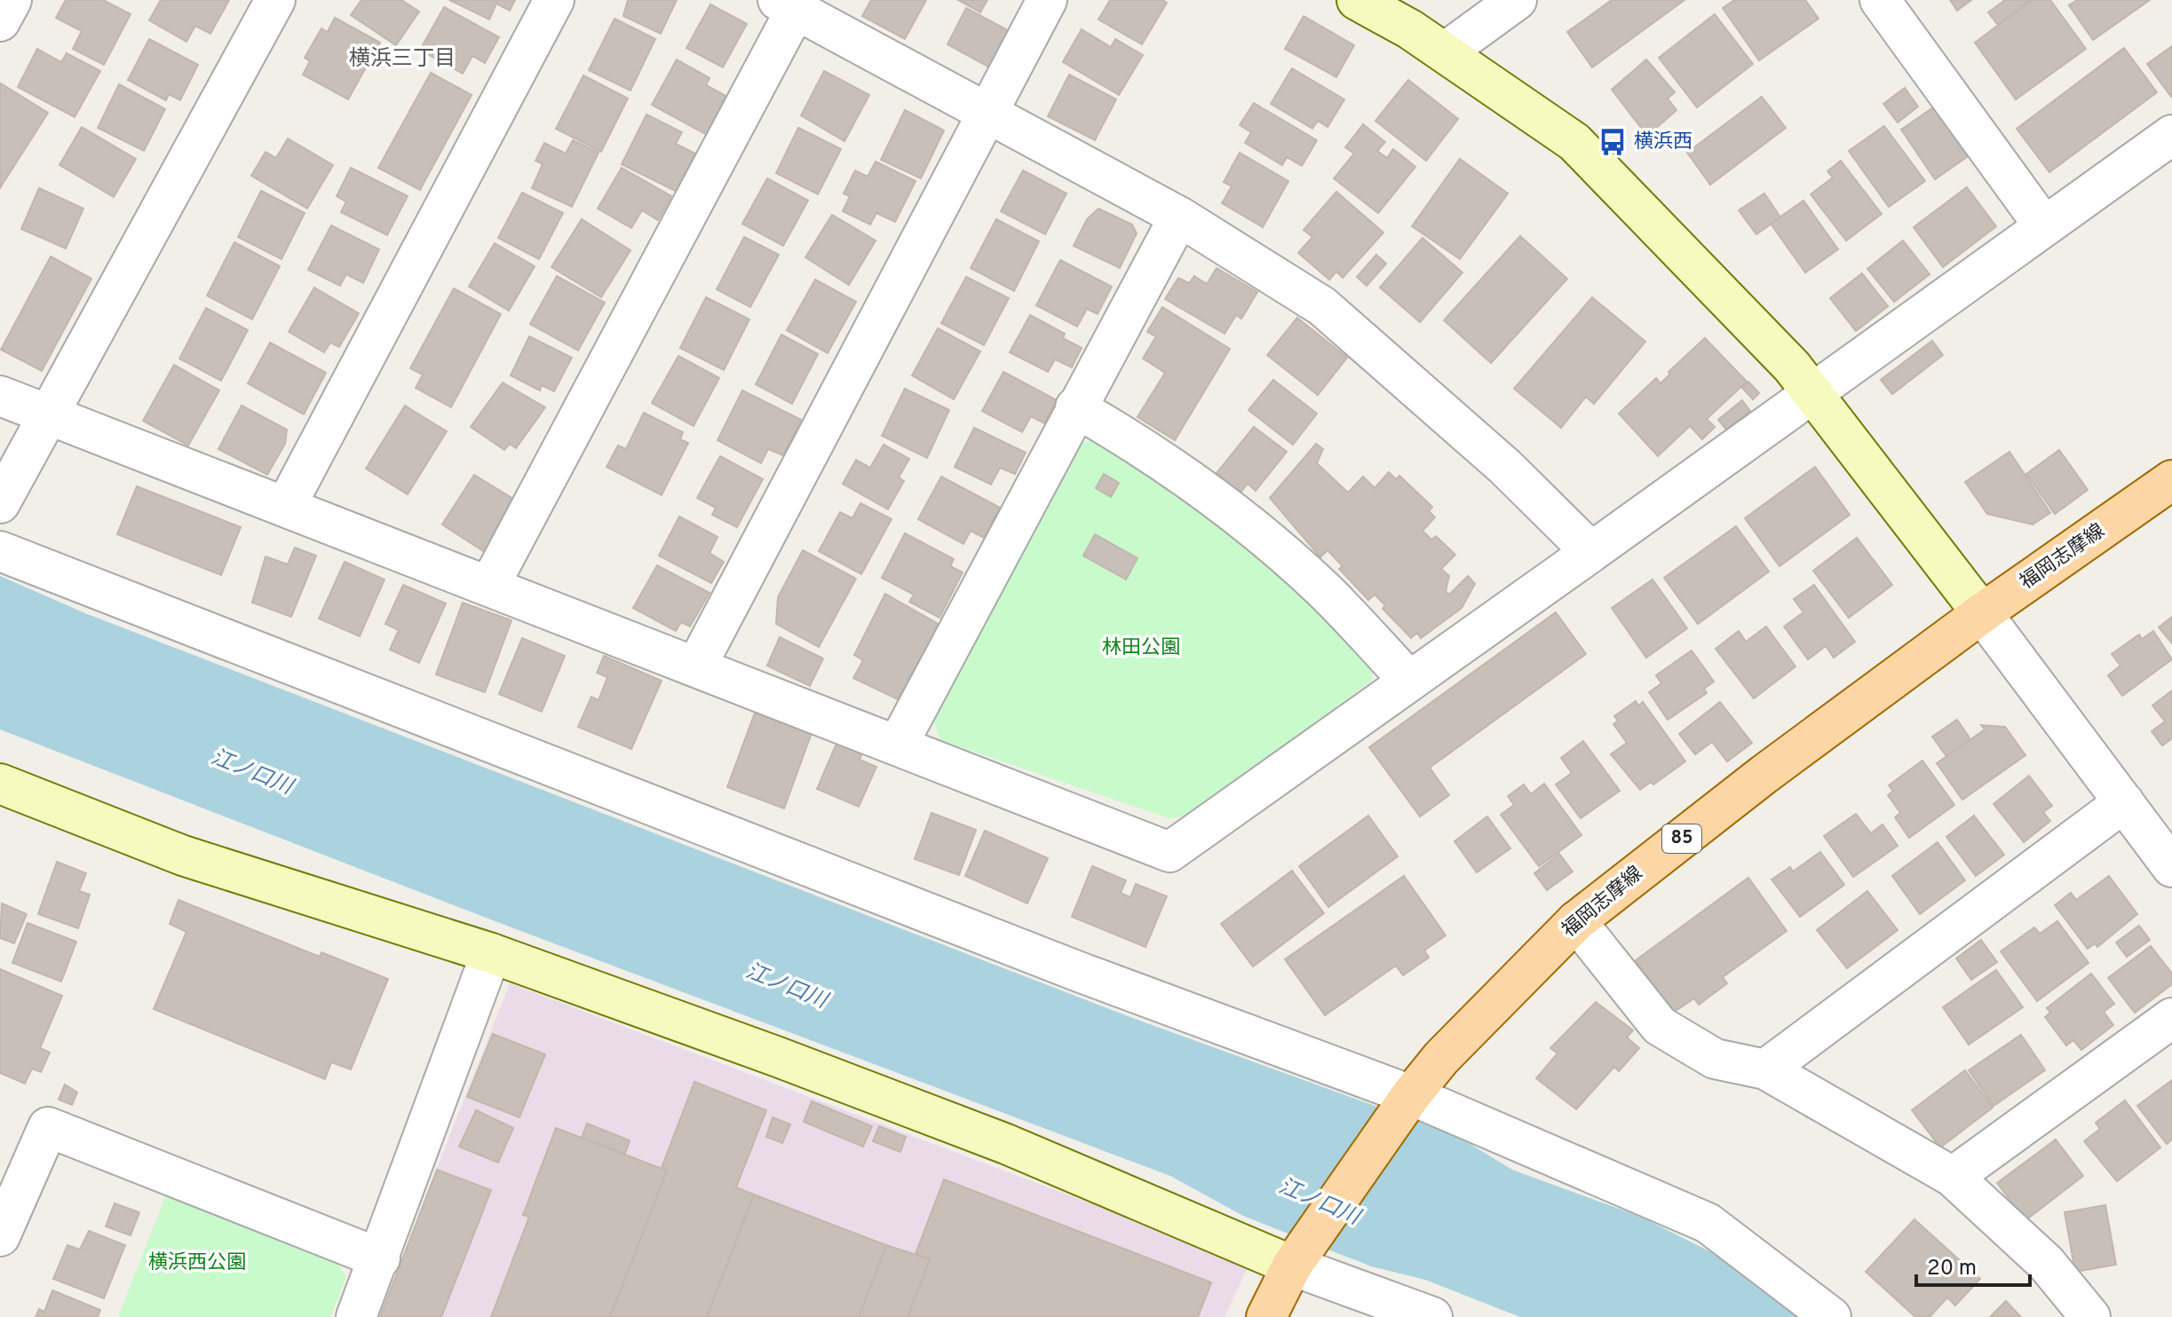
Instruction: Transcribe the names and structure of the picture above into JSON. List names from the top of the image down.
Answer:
{
  "streets": {
    "main road": ["福岡志摩線", "85"]
  },
  "districts": ["横浜三丁目"],
  "water": ["江ノ口川"],
  "parks": ["林田公園", "横浜西公園"],
  "places": {
    "bus stop": ["横浜西"]
  },
  "scale_bar": "20 m"
}
